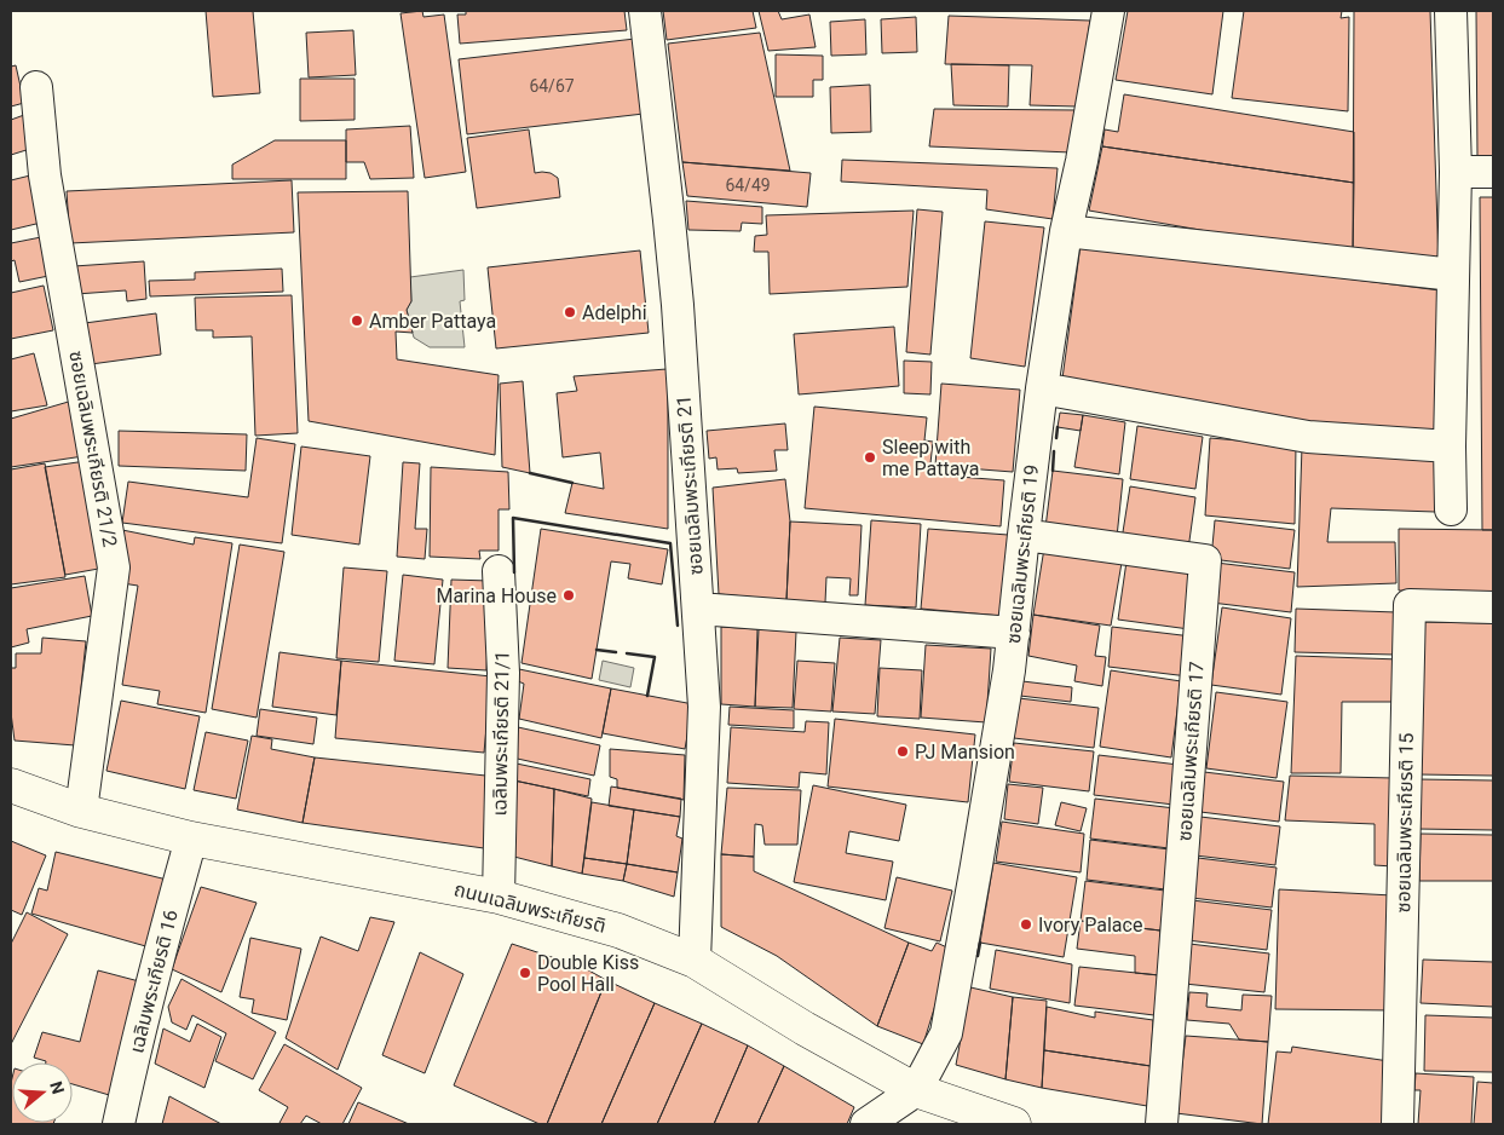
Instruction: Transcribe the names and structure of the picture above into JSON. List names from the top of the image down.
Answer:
{
  "streets": {
    "main road": ["ถนนเฉลิมพระเกียรติ"],
    "street": [
      "ซอยเฉลิมพระเกียรติ 21/2",
      "ซอยเฉลิมพระเกียรติ 21",
      "ซอยเฉลิมพระเกียรติ 19",
      "เฉลิมพระเกียรติ 21/1",
      "ซอยเฉลิมพระเกียรติ 17",
      "ซอยเฉลิมพระเกียรติ 15",
      "เฉลิมพระเกียรติ 16"
    ]
  },
  "crossings": [
    ["ซอยเฉลิมพระเกียรติ 21/2", "ถนนเฉลิมพระเกียรติ"],
    ["ซอยเฉลิมพระเกียรติ 21", "ถนนเฉลิมพระเกียรติ"],
    ["ซอยเฉลิมพระเกียรติ 19", "ซอยเฉลิมพระเกียรติ 17"],
    ["ซอยเฉลิมพระเกียรติ 19", "ถนนเฉลิมพระเกียรติ"],
    ["เฉลิมพระเกียรติ 21/1", "ถนนเฉลิมพระเกียรติ"],
    ["ถนนเฉลิมพระเกียรติ", "เฉลิมพระเกียรติ 16"]
  ],
  "places": [
    "Adelphi",
    "Amber Pattaya",
    "Sleep with me Pattaya",
    "Marina House",
    "PJ Mansion",
    "Ivory Palace",
    "Double Kiss Pool Hall"
  ],
  "house_numbers": ["64/67", "64/49"],
  "north": "right"
}
